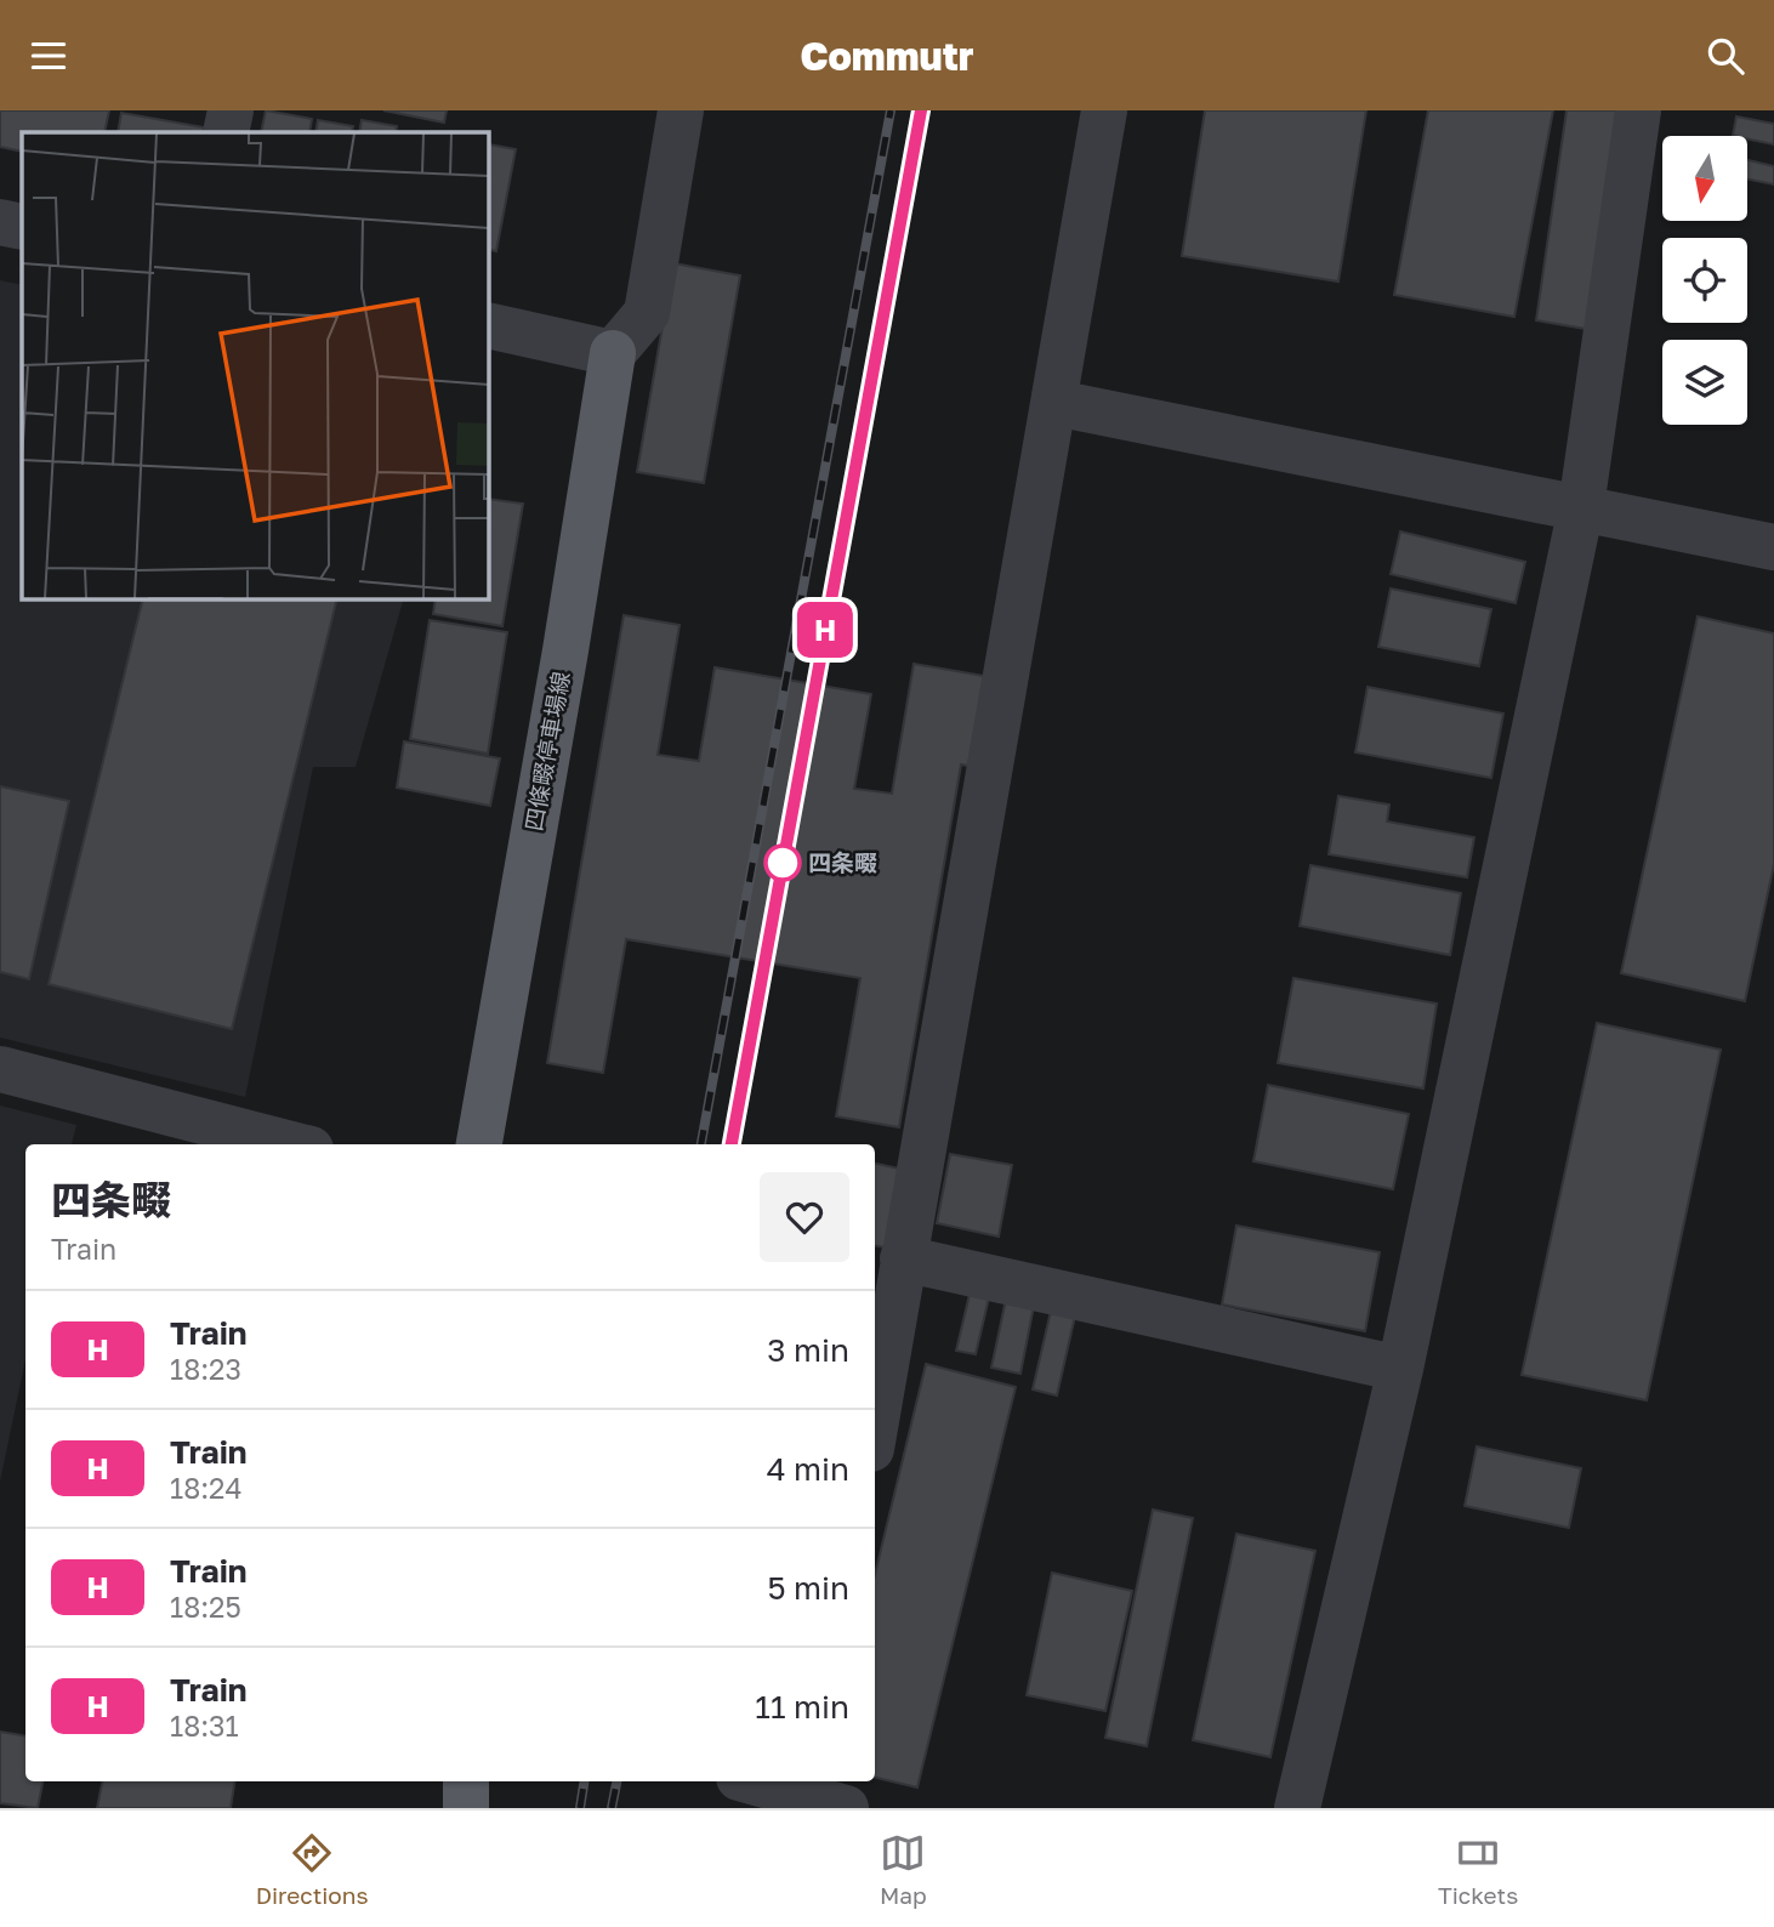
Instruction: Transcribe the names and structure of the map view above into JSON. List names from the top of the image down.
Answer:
{
  "streets": {
    "main road": ["四條畷停車場線"]
  },
  "places": ["四条畷"],
  "north": "bottom",
  "page": {
    "header": "Commutr",
    "on_map": "H",
    "heading": ["四条畷", "Train"],
    "list": [
      {
        "mark": "H",
        "name": "Train",
        "note": "18:23",
        "value": "3 min"
      },
      {
        "mark": "H",
        "name": "Train",
        "note": "18:24",
        "value": "4 min"
      },
      {
        "mark": "H",
        "name": "Train",
        "note": "18:25",
        "value": "5 min"
      },
      {
        "mark": "H",
        "name": "Train",
        "note": "18:31",
        "value": "11 min"
      }
    ],
    "tabs": ["Directions", "Map", "Tickets"]
  }
}
